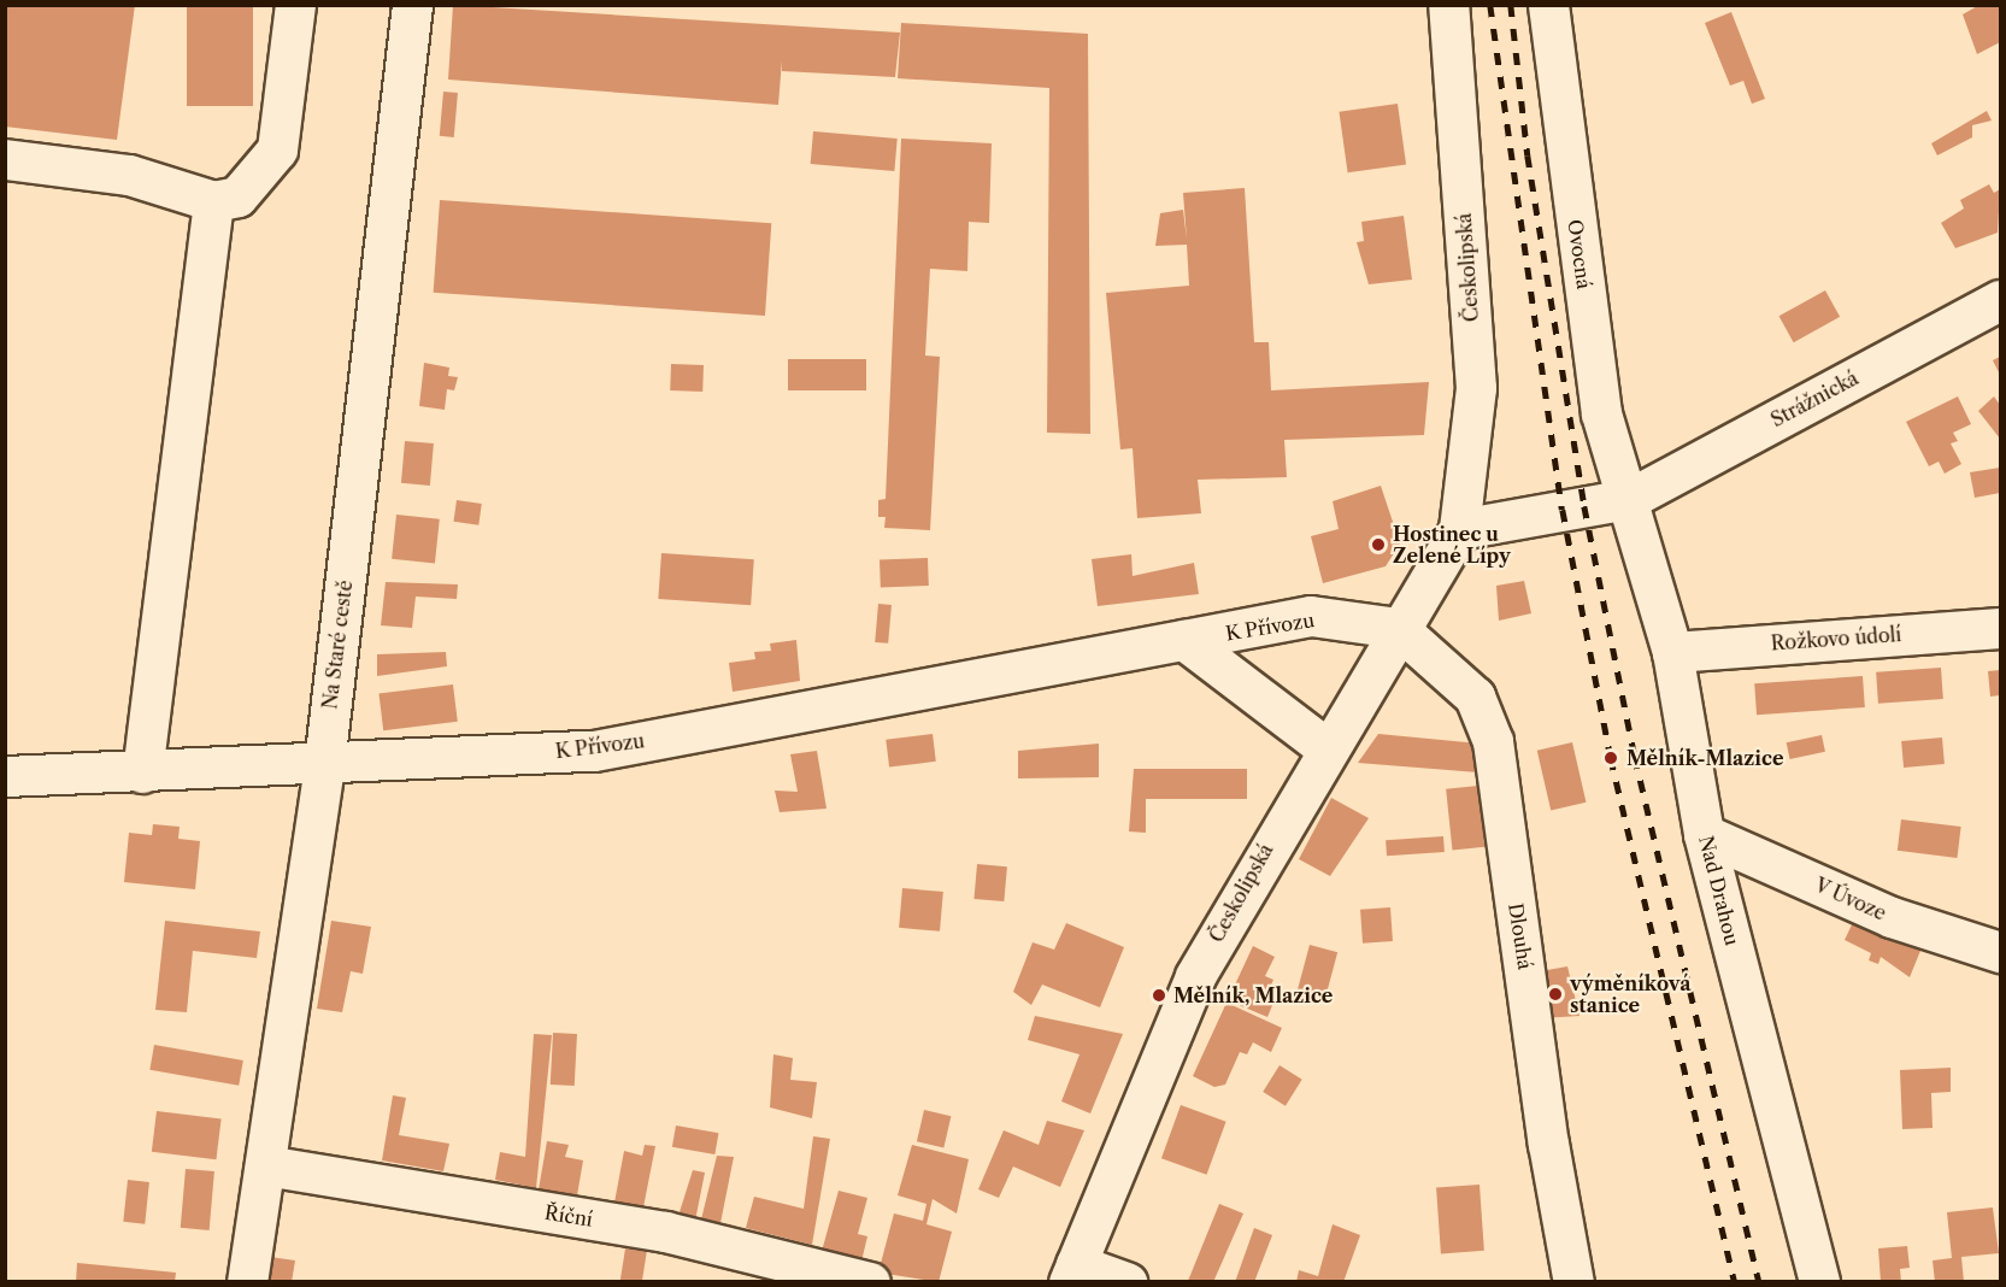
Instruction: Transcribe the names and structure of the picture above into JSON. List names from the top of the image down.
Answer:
{
  "streets": {
    "street": [
      "Ovocná",
      "Českolipská",
      "Strážnická",
      "K Přívozu",
      "Rožkovo údolí",
      "Na Staré cestě",
      "Nad Drahou",
      "V Úvoze",
      "Dlouhá",
      "Říční"
    ]
  },
  "crossings": [
    ["Ovocná", "Strážnická"],
    ["Ovocná", "Nad Drahou"],
    ["Českolipská", "K Přívozu"],
    ["Českolipská", "Dlouhá"],
    ["Strážnická", "Nad Drahou"],
    ["K Přívozu", "Na Staré cestě"],
    ["K Přívozu", "Dlouhá"],
    ["Rožkovo údolí", "Nad Drahou"],
    ["Na Staré cestě", "Říční"],
    ["Nad Drahou", "V Úvoze"]
  ],
  "places": [
    "Hostinec u Zelené Lípy",
    "Mělník-Mlazice",
    "výměníková stanice",
    "Mělník, Mlazice"
  ]
}
